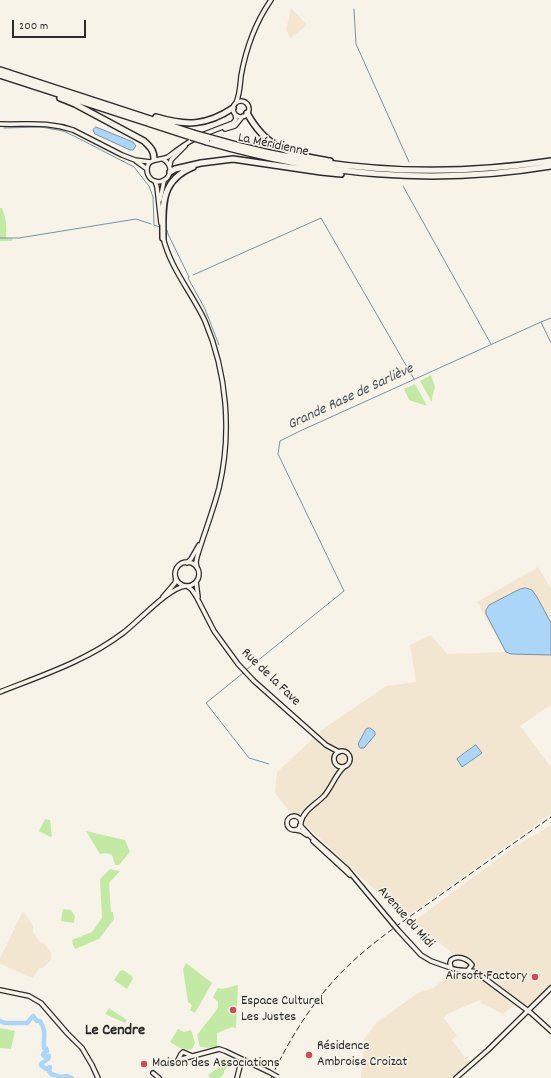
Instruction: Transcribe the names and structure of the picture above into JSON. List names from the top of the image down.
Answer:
{
  "streets": {
    "highway": ["La Méridienne"],
    "main road": ["Rue de la Fave", "Avenue du Midi"]
  },
  "districts": ["Le Cendre"],
  "water": ["Grande Rase de Sarliève"],
  "places": [
    "Airsoft Factory",
    "Espace Culturel Les Justes",
    "Résidence Ambroise Croizat",
    "Maison des Associations"
  ],
  "scale_bar": "200 m"
}
